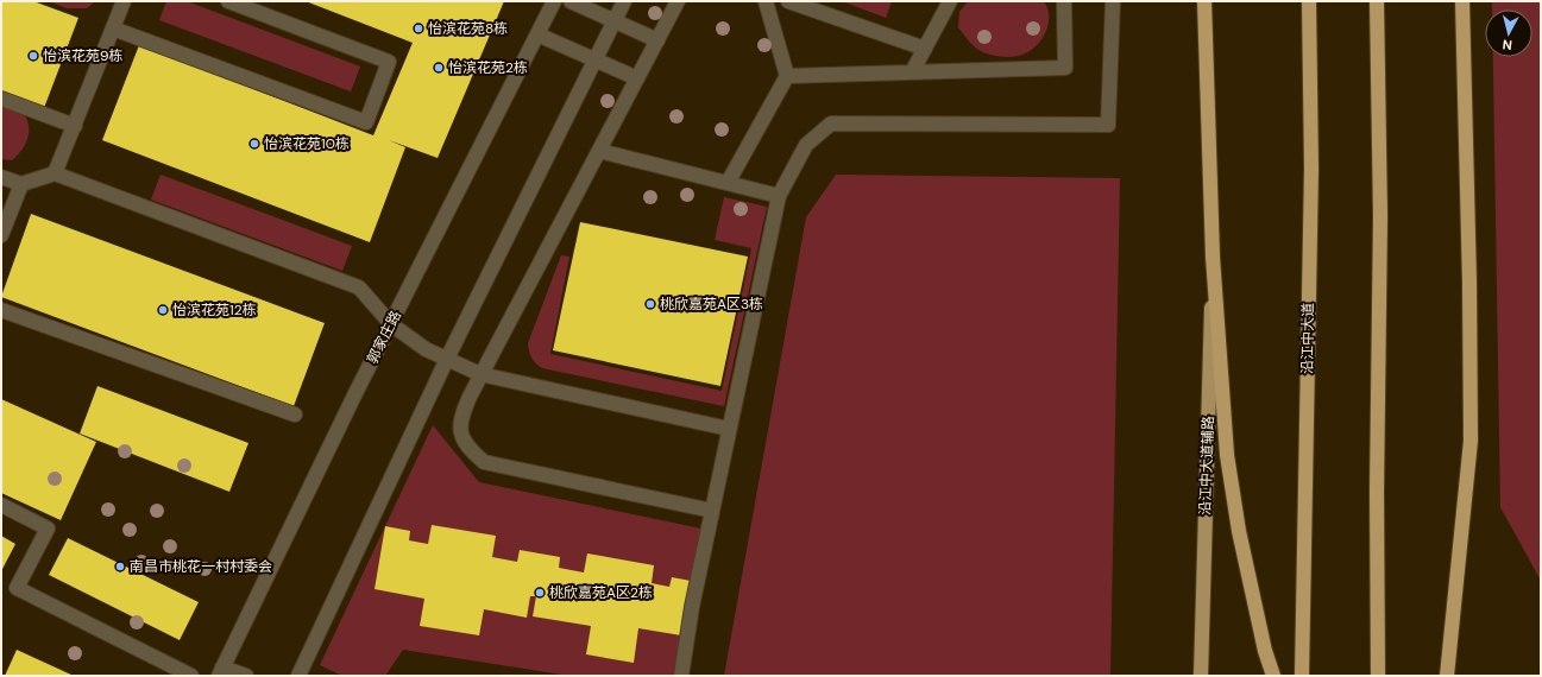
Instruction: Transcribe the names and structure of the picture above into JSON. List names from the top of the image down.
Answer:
{
  "streets": {
    "highway": ["沿江中大道"],
    "main road": ["沿江中大道辅路"],
    "street": ["郭家庄路"]
  },
  "places": [
    "怡滨花苑8栋",
    "怡滨花苑9栋",
    "怡滨花苑2栋",
    "怡滨花苑10栋",
    "桃欣嘉苑A区3栋",
    "怡滨花苑12栋",
    "南昌市桃花一村村委会",
    "桃欣嘉苑A区2栋"
  ],
  "north": "bottom"
}
